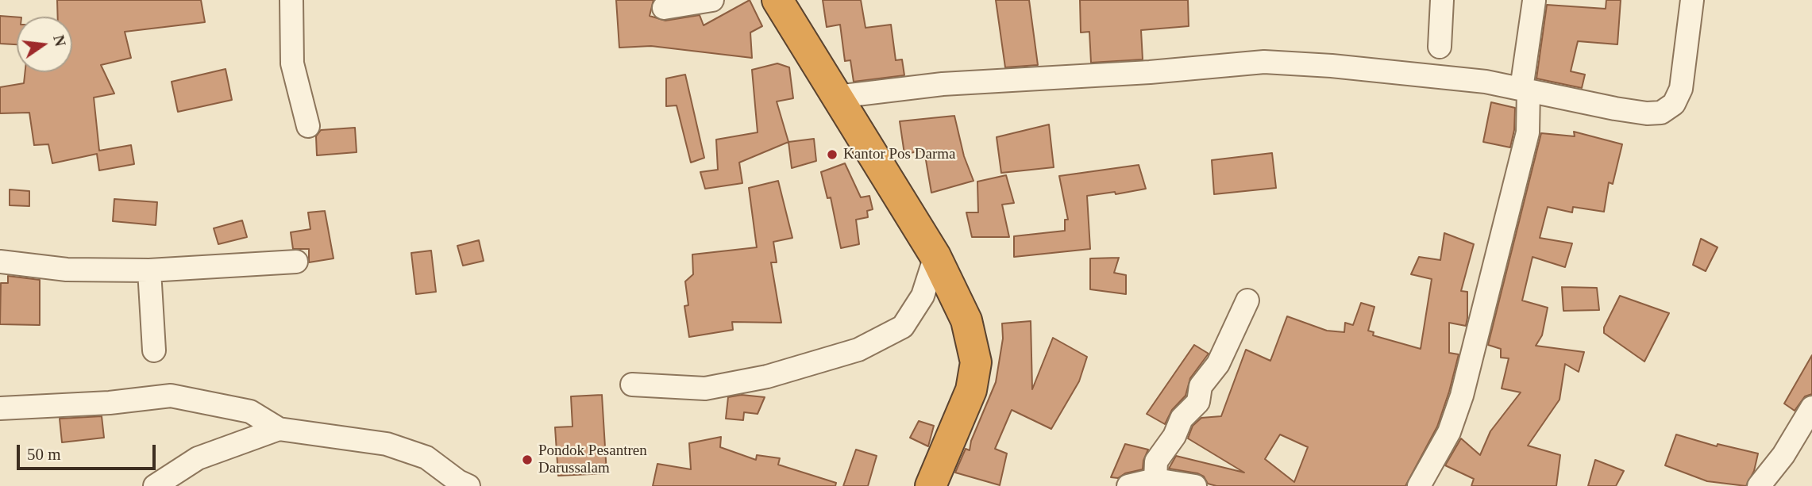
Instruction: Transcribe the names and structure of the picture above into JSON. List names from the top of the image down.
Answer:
{
  "places": ["Kantor Pos Darma", "Pondok Pesantren Darussalam"],
  "scale_bar": "50 m",
  "north": "right"
}
